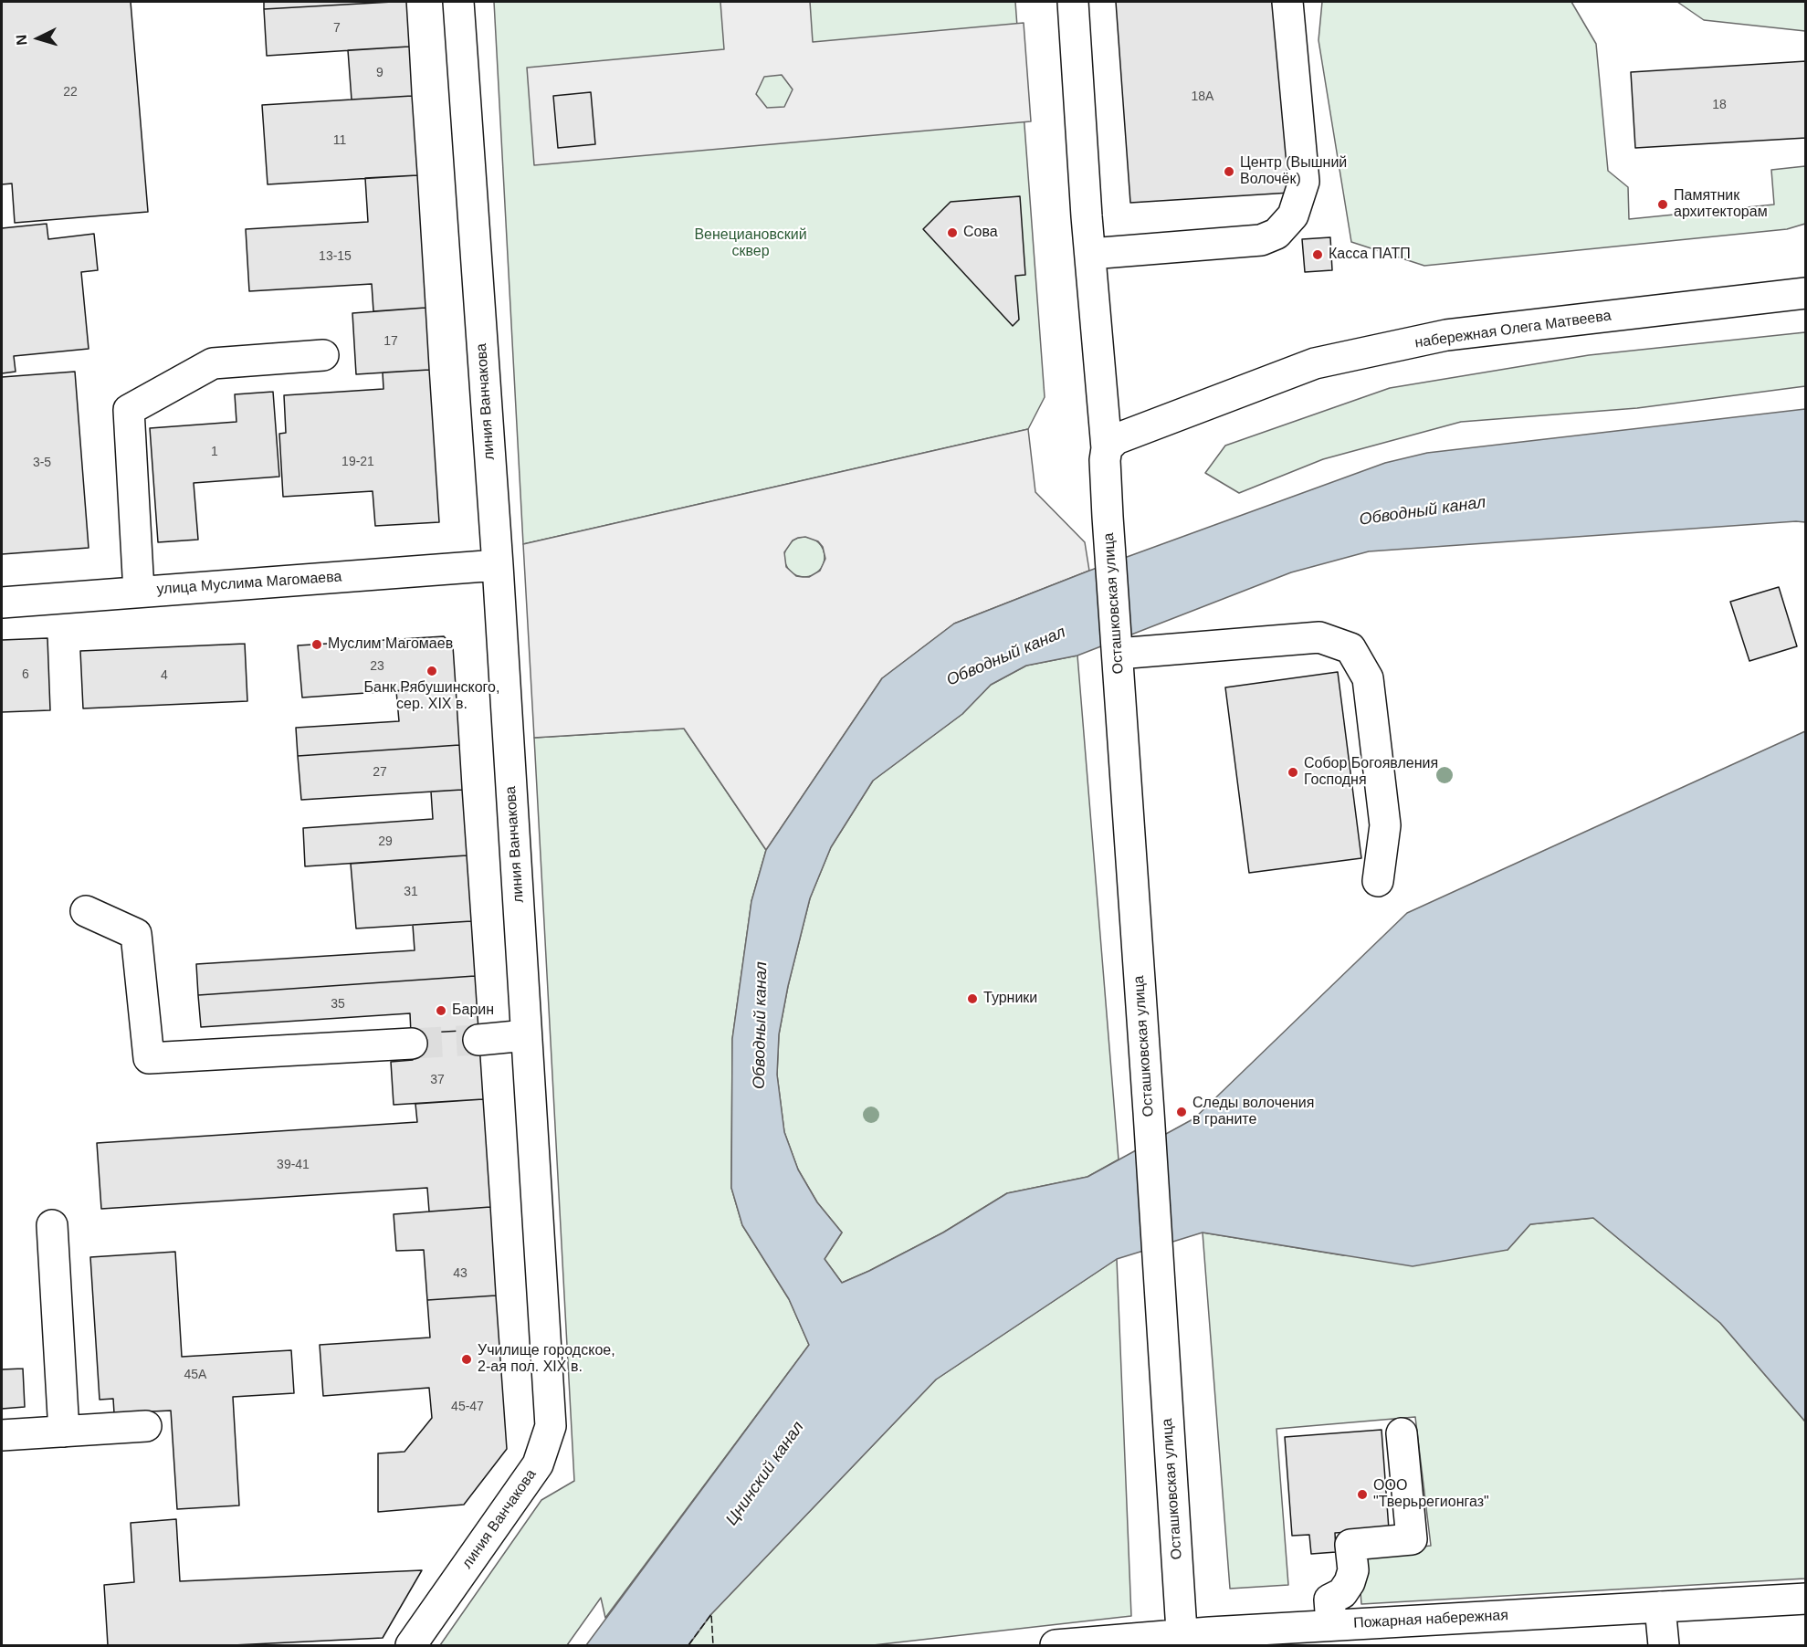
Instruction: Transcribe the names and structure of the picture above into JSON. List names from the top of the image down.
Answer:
{
  "streets": {
    "street": [
      "набережная Олега Матвеева",
      "линия Ванчакова",
      "улица Муслима Магомаева",
      "Осташковская улица",
      "Пожарная набережная"
    ]
  },
  "crossings": [
    ["набережная Олега Матвеева", "Осташковская улица"],
    ["линия Ванчакова", "улица Муслима Магомаева"],
    ["Осташковская улица", "Пожарная набережная"]
  ],
  "water": ["Обводный канал", "Цнинский канал"],
  "parks": ["Венециановский сквер"],
  "places": [
    "Центр (Вышний Волочёк)",
    "Памятник архитекторам",
    "Сова",
    "Касса ПАТП",
    "Муслим Магомаев",
    "Банк Рябушинского, сер. XIX в.",
    "Собор Богоявления Господня",
    "Турники",
    "Барин",
    "Следы волочения в граните",
    "Училище городское, 2-ая пол. XIX в.",
    "ООО \"Тверьрегионгаз\""
  ],
  "house_numbers": [
    "7",
    "9",
    "22",
    "18А",
    "18",
    "11",
    "13-15",
    "17",
    "1",
    "19-21",
    "3-5",
    "23",
    "6",
    "4",
    "27",
    "29",
    "31",
    "35",
    "37",
    "39-41",
    "43",
    "45А",
    "45-47"
  ],
  "north": "left"
}
